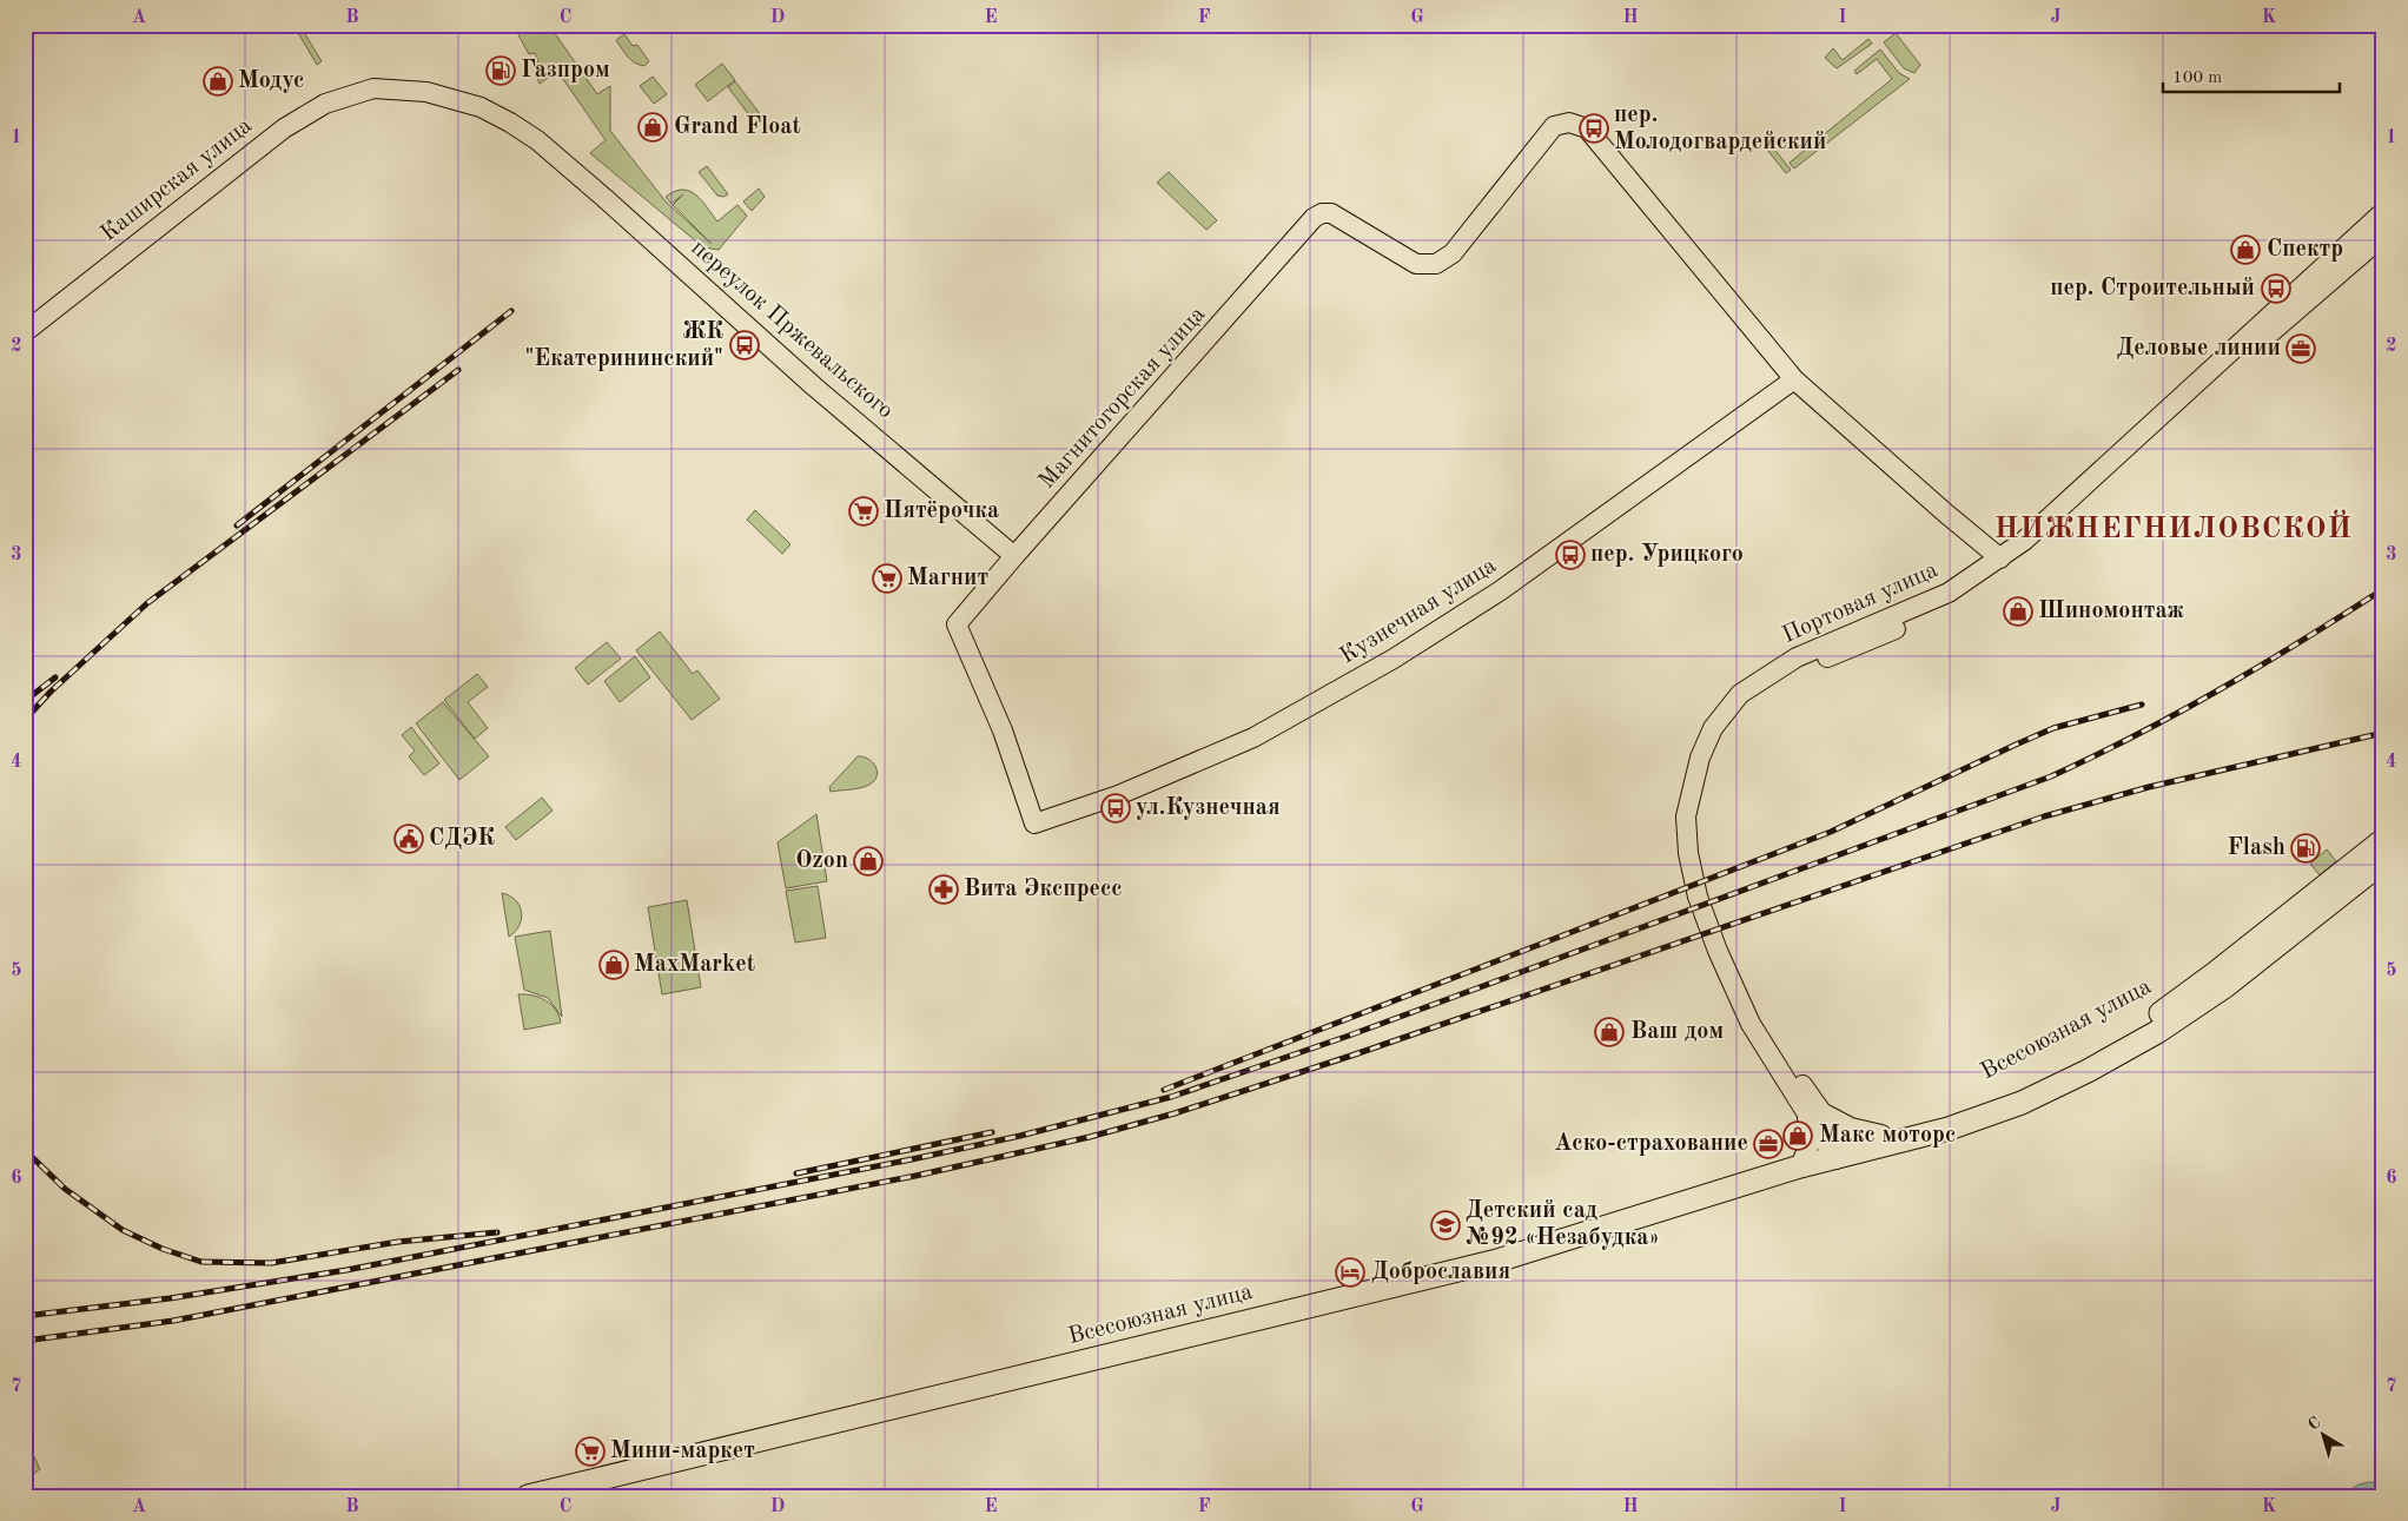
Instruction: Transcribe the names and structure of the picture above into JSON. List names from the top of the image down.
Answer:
{
  "streets": {
    "highway": ["Всесоюзная улица"],
    "main road": [
      "Каширская улица",
      "переулок Пржевальского",
      "Магнитогорская улица",
      "Портовая улица",
      "Кузнечная улица"
    ]
  },
  "crossings": [
    ["Каширская улица", "переулок Пржевальского"],
    ["переулок Пржевальского", "Магнитогорская улица"],
    ["Магнитогорская улица", "Кузнечная улица"],
    ["Портовая улица", "Всесоюзная улица"]
  ],
  "districts": ["НИЖНЕГНИЛОВСКОЙ"],
  "places": {
    "fuel station": ["Газпром", "Flash"],
    "shop": [
      "Модус",
      "Grand Float",
      "Спектр",
      "Шиномонтаж",
      "Ozon",
      "MaxMarket",
      "Ваш дом",
      "Макс моторс"
    ],
    "bus stop": [
      "пер. Молодогвардейский",
      "пер. Строительный",
      "ЖК \"Екатерининский\"",
      "пер. Урицкого",
      "ул.Кузнечная"
    ],
    "office": ["Деловые линии", "Аско-страхование"],
    "supermarket": ["Пятёрочка", "Магнит", "Мини-маркет"],
    "public building": ["СДЭК"],
    "pharmacy": ["Вита Экспресс"],
    "school or university": ["Детский сад №92 «Незабудка»"],
    "hotel": ["Доброславия"]
  },
  "scale_bar": "100 m",
  "north": "top left",
  "grid": {
    "columns": [
      "A",
      "B",
      "C",
      "D",
      "E",
      "F",
      "G",
      "H",
      "I",
      "J",
      "K"
    ],
    "rows": [
      "1",
      "2",
      "3",
      "4",
      "5",
      "6",
      "7"
    ]
  }
}
